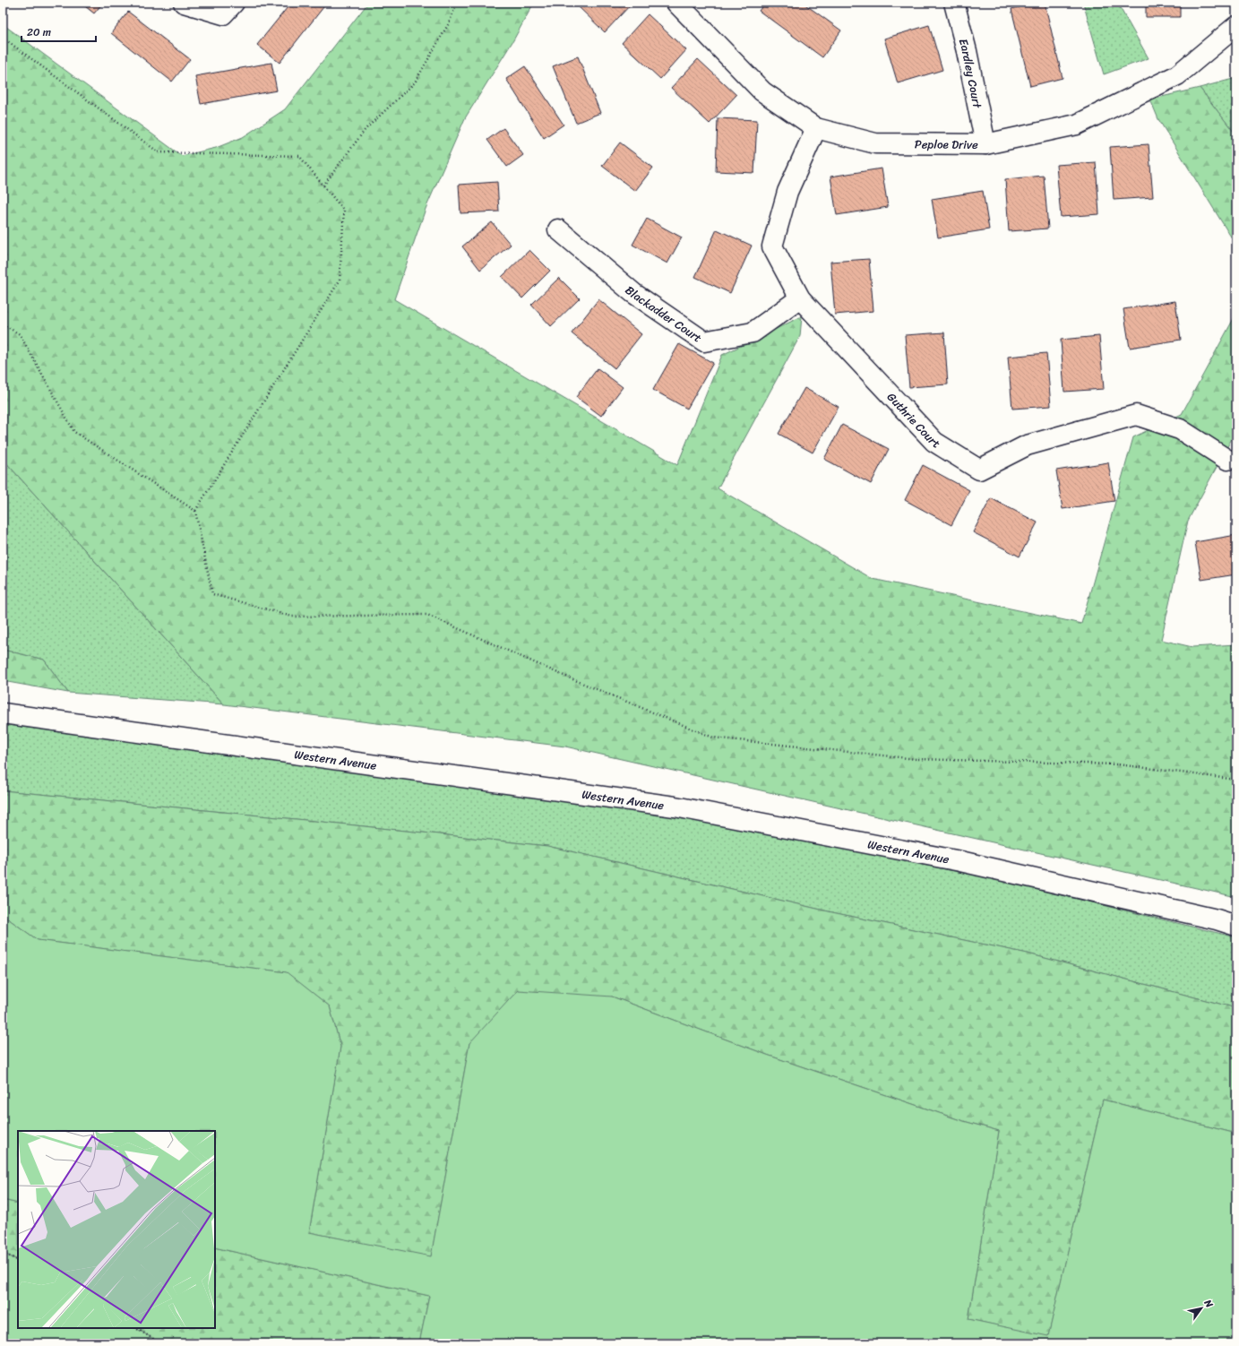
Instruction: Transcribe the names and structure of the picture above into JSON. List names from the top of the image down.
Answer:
{
  "streets": {
    "street": [
      "Eardley Court",
      "Peploe Drive",
      "Blackadder Court",
      "Guthrie Court",
      "Western Avenue"
    ]
  },
  "crossings": [
    ["Eardley Court", "Peploe Drive"],
    ["Peploe Drive", "Guthrie Court"],
    ["Blackadder Court", "Guthrie Court"]
  ],
  "scale_bar": "20 m",
  "north": "top right"
}
